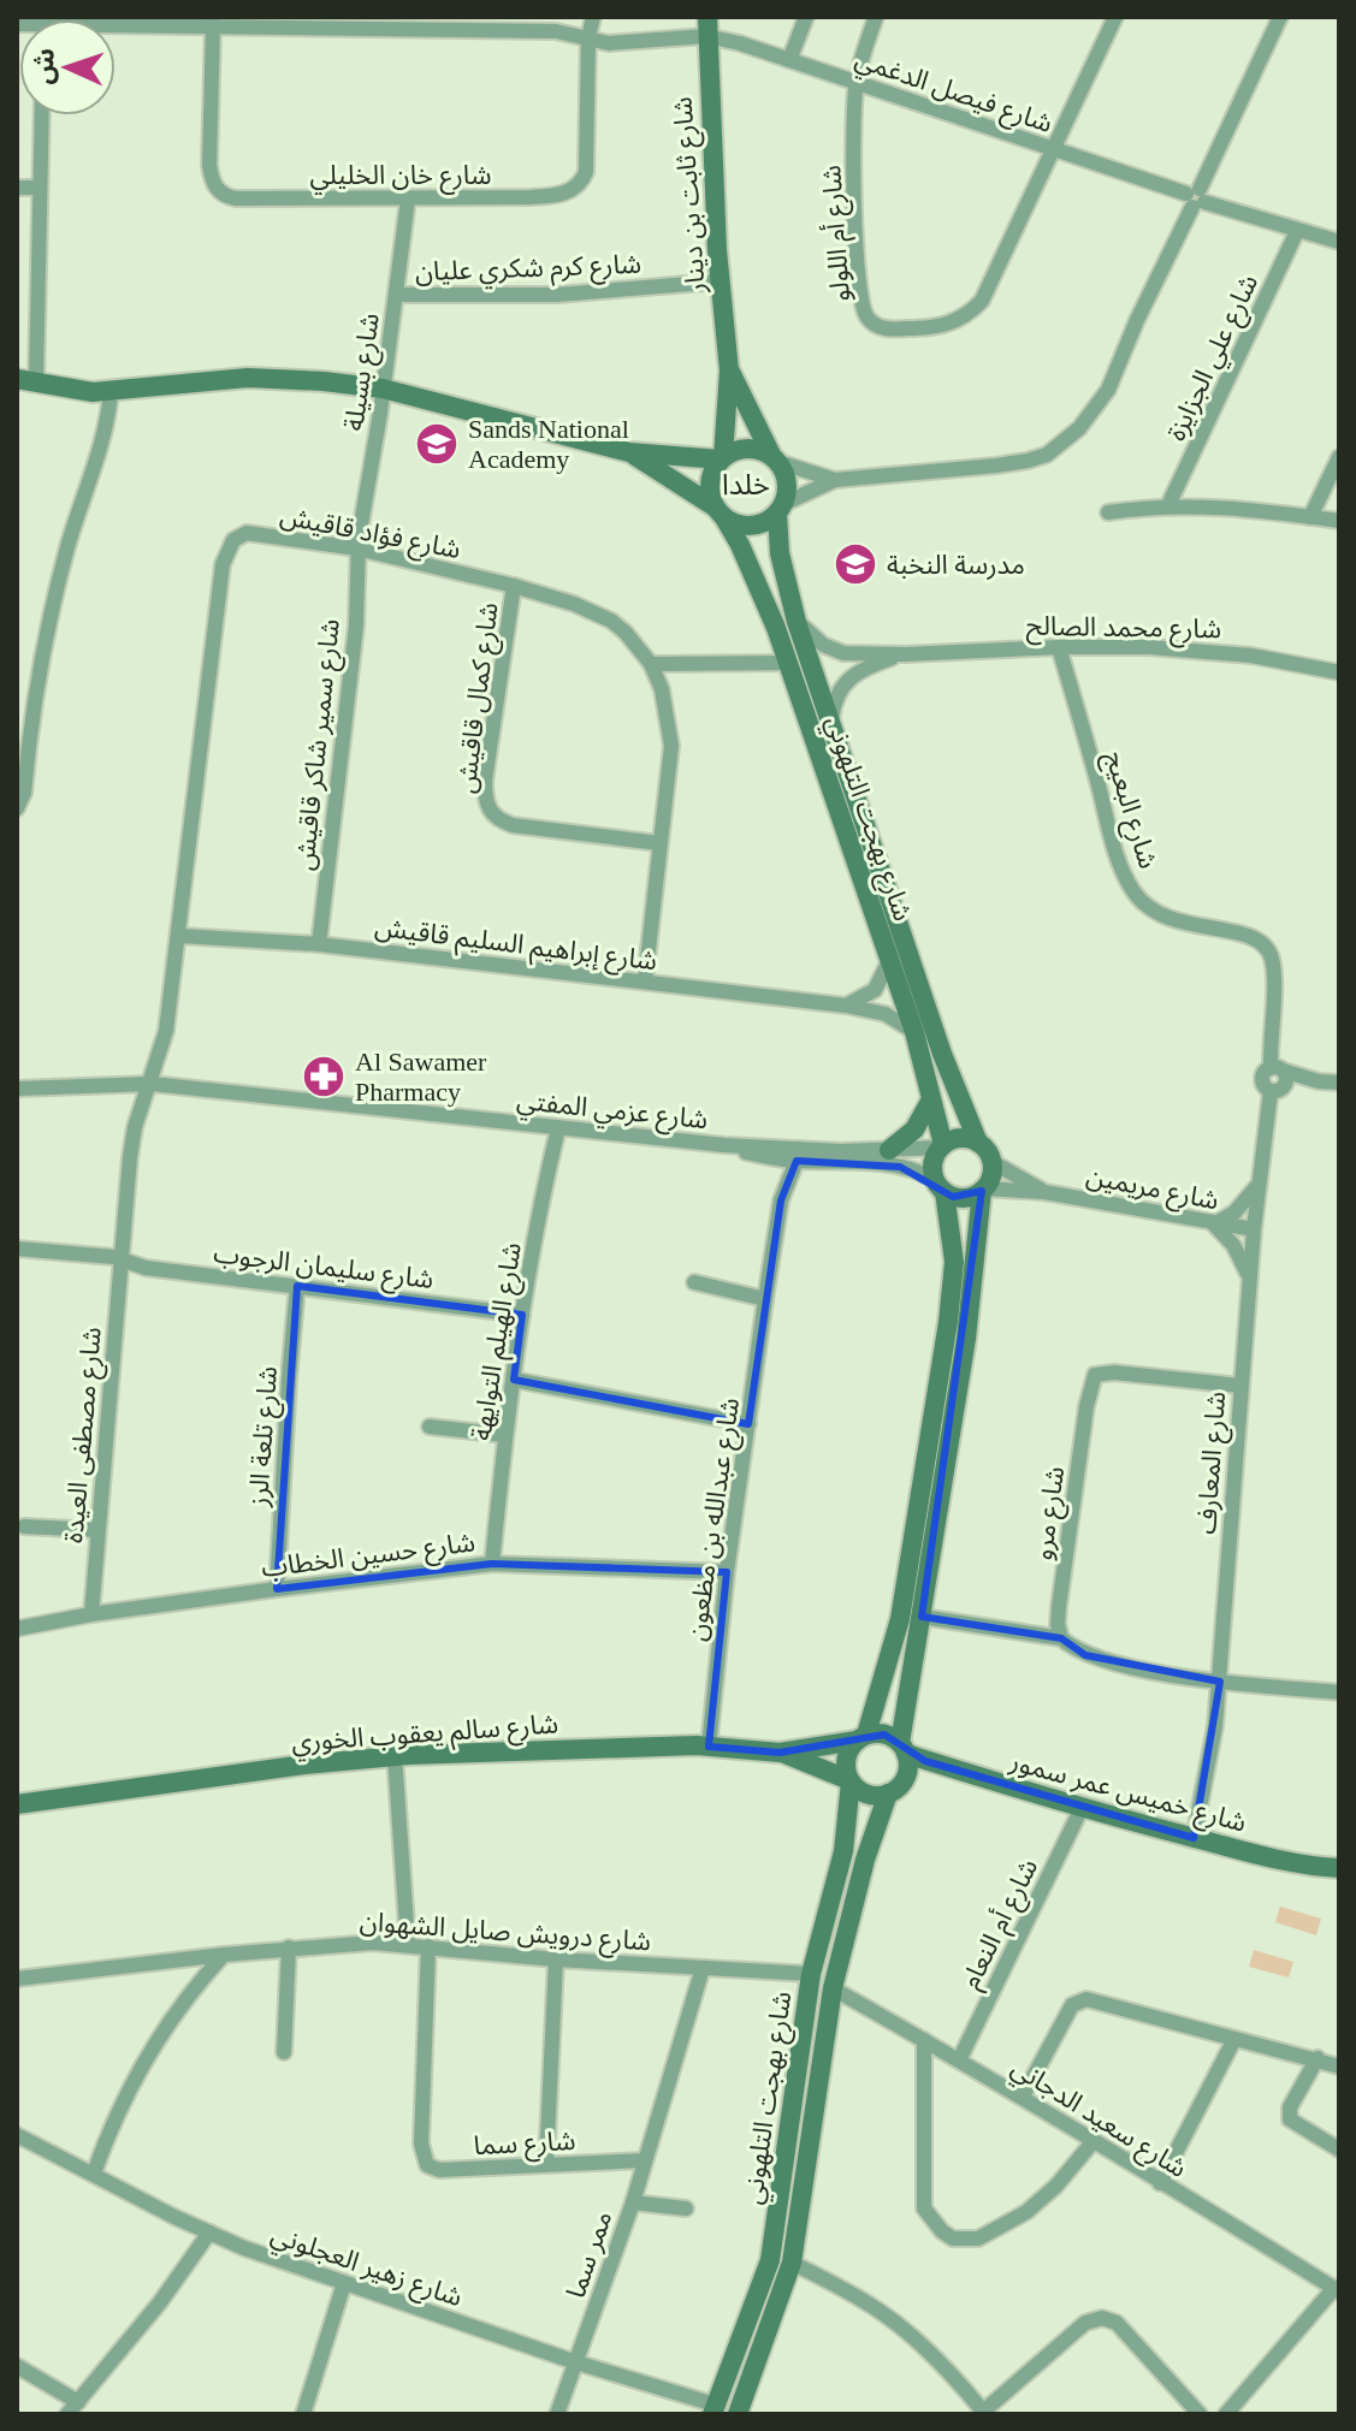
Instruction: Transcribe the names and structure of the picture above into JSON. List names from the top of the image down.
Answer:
{
  "streets": {
    "street": [
      "شارع فيصل الدغمي",
      "شارع خان الخليلي",
      "شارع ثابت بن دينار",
      "شارع أم اللولو",
      "شارع كرم شكري عليان",
      "شارع علي الجزايزة",
      "شارع بسيلة",
      "شارع فؤاد قاقيش",
      "شارع محمد الصالح",
      "شارع كمال قاقيش",
      "شارع سمير شاكر قاقيش",
      "شارع البعيج",
      "شارع بهجت التلهوني",
      "شارع إبراهيم السليم قاقيش",
      "شارع عزمي المفتي",
      "شارع مريمين",
      "شارع سليمان الرجوب",
      "شارع الهيلم التوايهة",
      "شارع مصطفى العيدة",
      "شارع تلعة الرز",
      "شارع المعارف",
      "شارع مرو",
      "شارع عبدالله بن مظعون",
      "شارع حسين الخطاب",
      "شارع سالم يعقوب الخوري",
      "شارع خميس عمر سمور",
      "شارع أم النعام",
      "شارع درويش صايل الشهوان",
      "شارع سعيد الدجاني",
      "شارع سما",
      "ممر سما",
      "شارع زهير العجلوني"
    ]
  },
  "crossings": [
    ["شارع فيصل الدغمي", "شارع ثابت بن دينار"],
    ["شارع فيصل الدغمي", "شارع أم اللولو"],
    ["شارع فيصل الدغمي", "شارع علي الجزايزة"],
    ["شارع خان الخليلي", "شارع بسيلة"],
    ["شارع ثابت بن دينار", "شارع كرم شكري عليان"],
    ["شارع ثابت بن دينار", "شارع بهجت التلهوني"],
    ["شارع كرم شكري عليان", "شارع بسيلة"],
    ["شارع بسيلة", "شارع فؤاد قاقيش"],
    ["شارع بسيلة", "شارع سمير شاكر قاقيش"],
    ["شارع فؤاد قاقيش", "شارع كمال قاقيش"],
    ["شارع فؤاد قاقيش", "شارع سمير شاكر قاقيش"],
    ["شارع فؤاد قاقيش", "شارع إبراهيم السليم قاقيش"],
    ["شارع فؤاد قاقيش", "شارع عزمي المفتي"],
    ["شارع فؤاد قاقيش", "شارع سليمان الرجوب"],
    ["شارع فؤاد قاقيش", "شارع مصطفى العيدة"],
    ["شارع محمد الصالح", "شارع البعيج"],
    ["شارع محمد الصالح", "شارع بهجت التلهوني"],
    ["شارع سمير شاكر قاقيش", "شارع إبراهيم السليم قاقيش"],
    ["شارع البعيج", "شارع المعارف"],
    ["شارع بهجت التلهوني", "شارع إبراهيم السليم قاقيش"],
    ["شارع بهجت التلهوني", "شارع عزمي المفتي"],
    ["شارع بهجت التلهوني", "شارع مريمين"],
    ["شارع بهجت التلهوني", "شارع سالم يعقوب الخوري"],
    ["شارع بهجت التلهوني", "شارع خميس عمر سمور"],
    ["شارع بهجت التلهوني", "شارع درويش صايل الشهوان"],
    ["شارع بهجت التلهوني", "شارع سعيد الدجاني"],
    ["شارع بهجت التلهوني", "شارع زهير العجلوني"],
    ["شارع عزمي المفتي", "شارع مريمين"],
    ["شارع عزمي المفتي", "شارع الهيلم التوايهة"],
    ["شارع عزمي المفتي", "شارع عبدالله بن مظعون"],
    ["شارع مريمين", "شارع المعارف"],
    ["شارع سليمان الرجوب", "شارع الهيلم التوايهة"],
    ["شارع سليمان الرجوب", "شارع مصطفى العيدة"],
    ["شارع سليمان الرجوب", "شارع تلعة الرز"],
    ["شارع الهيلم التوايهة", "شارع حسين الخطاب"],
    ["شارع مصطفى العيدة", "شارع حسين الخطاب"],
    ["شارع تلعة الرز", "شارع حسين الخطاب"],
    ["شارع المعارف", "شارع مرو"],
    ["شارع المعارف", "شارع خميس عمر سمور"],
    ["شارع عبدالله بن مظعون", "شارع حسين الخطاب"],
    ["شارع عبدالله بن مظعون", "شارع سالم يعقوب الخوري"],
    ["شارع سالم يعقوب الخوري", "شارع خميس عمر سمور"],
    ["شارع خميس عمر سمور", "شارع أم النعام"],
    ["شارع أم النعام", "شارع سعيد الدجاني"],
    ["شارع درويش صايل الشهوان", "شارع سما"],
    ["شارع سما", "ممر سما"],
    ["ممر سما", "شارع زهير العجلوني"]
  ],
  "districts": ["خلدا"],
  "places": {
    "school or university": ["Sands National Academy", "مدرسة النخبة"],
    "pharmacy": ["Al Sawamer Pharmacy"]
  },
  "north": "left"
}
